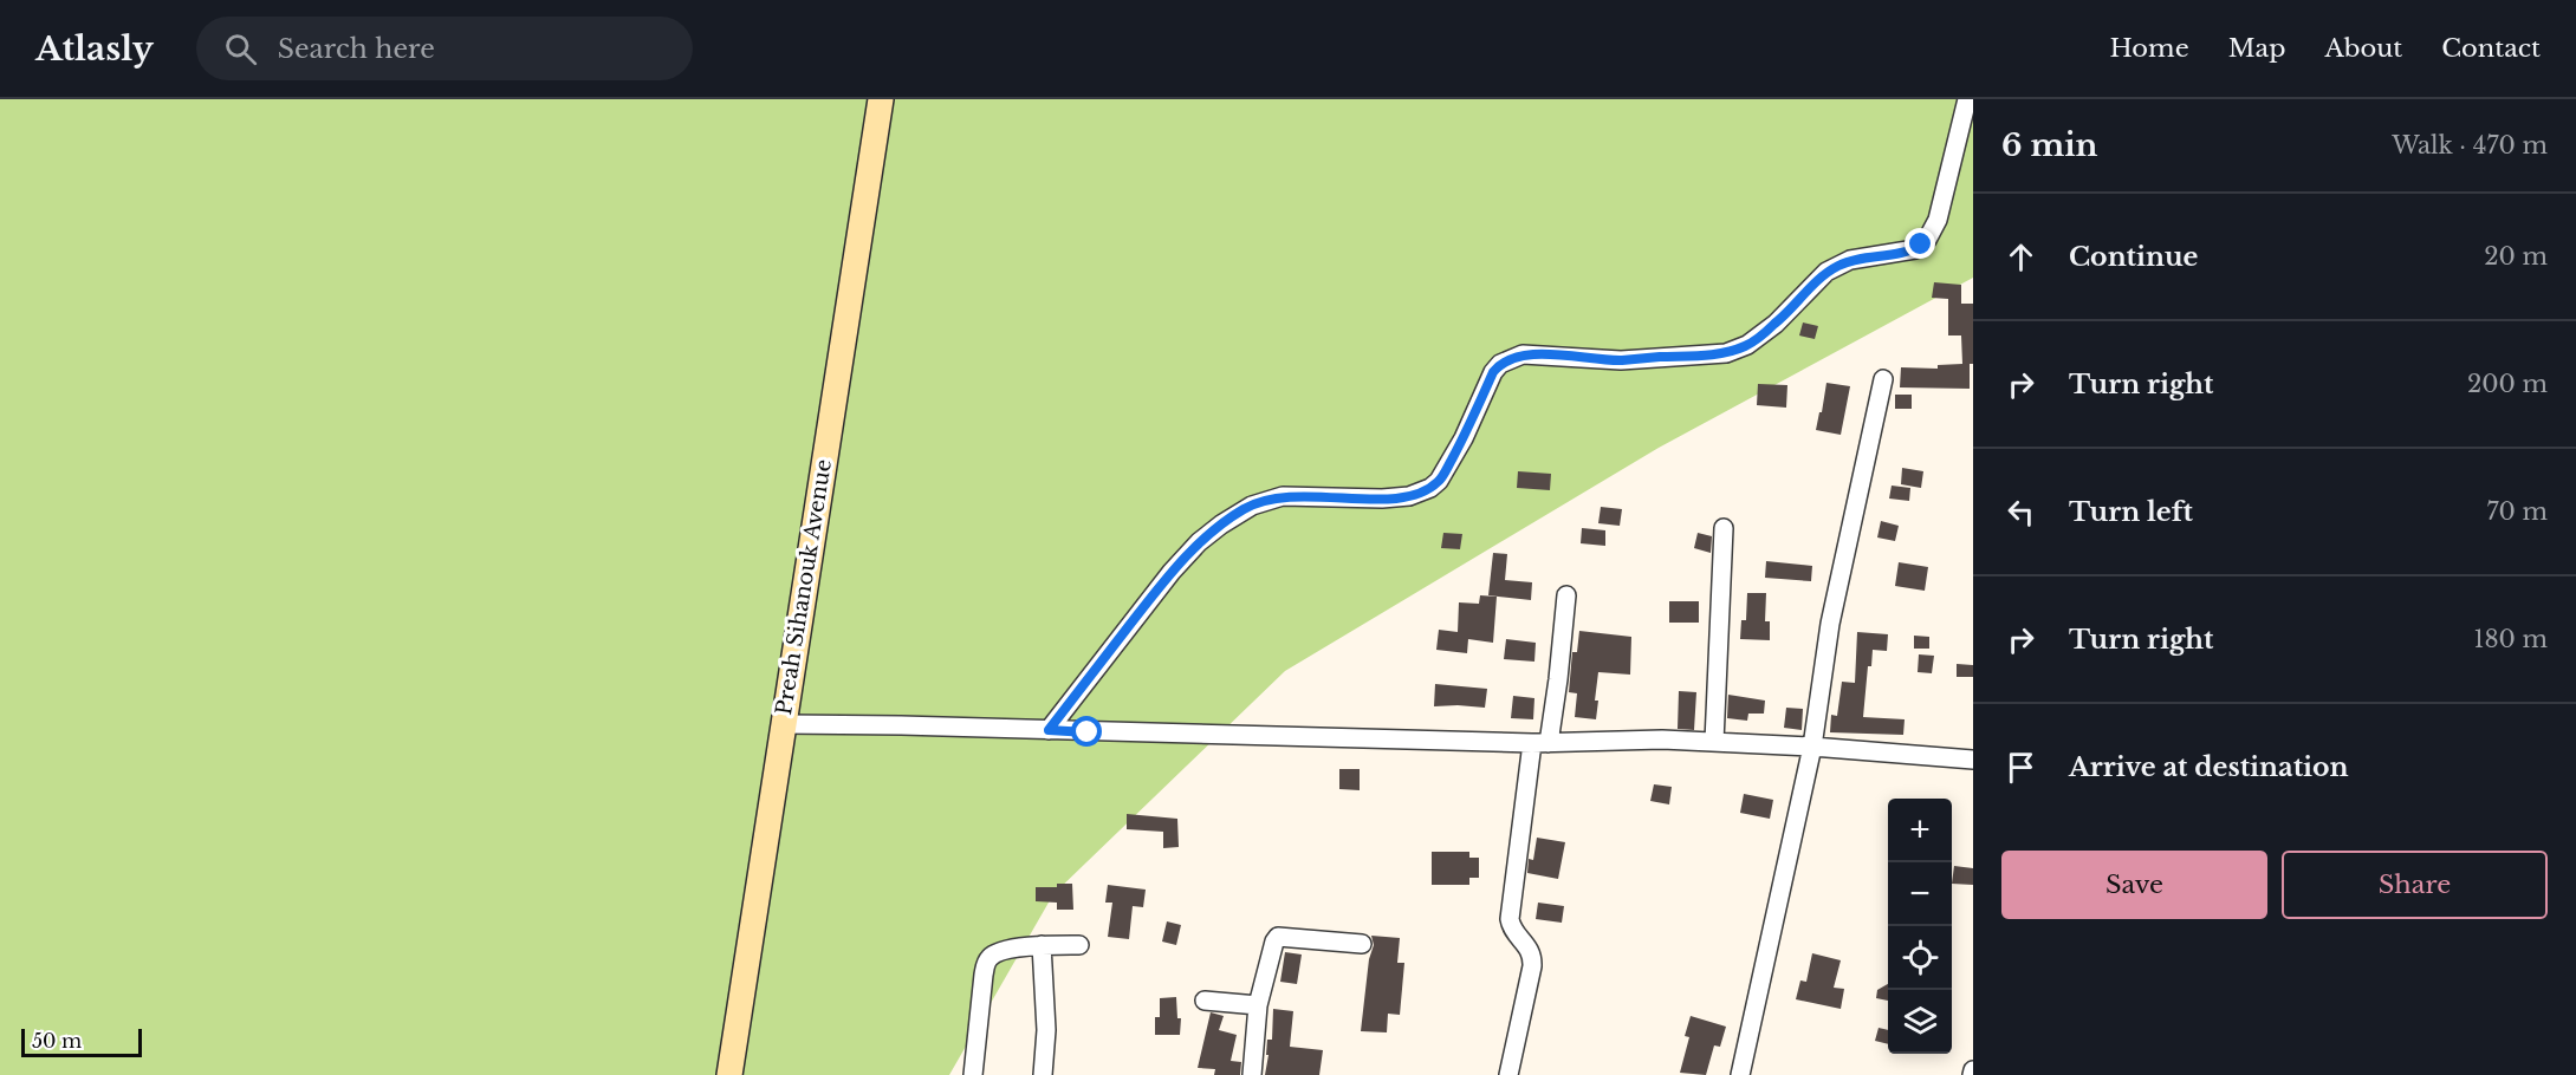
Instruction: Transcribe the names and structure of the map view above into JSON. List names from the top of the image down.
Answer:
{
  "streets": {
    "street": ["Preah Sihanouk Avenue"]
  },
  "scale_bar": "50 m",
  "page": {
    "header": "Atlasly",
    "search": "Search here",
    "nav": [
      "Home",
      "Map",
      "About",
      "Contact"
    ],
    "heading": ["6 min", "Walk · 470 m"],
    "list": [
      ["Continue", "20 m"],
      ["Turn right", "200 m"],
      ["Turn left", "70 m"],
      ["Turn right", "180 m"],
      "Arrive at destination"
    ],
    "map_buttons": ["+", "−"],
    "buttons": ["Save", "Share"],
    "scale": "50 m"
  }
}
